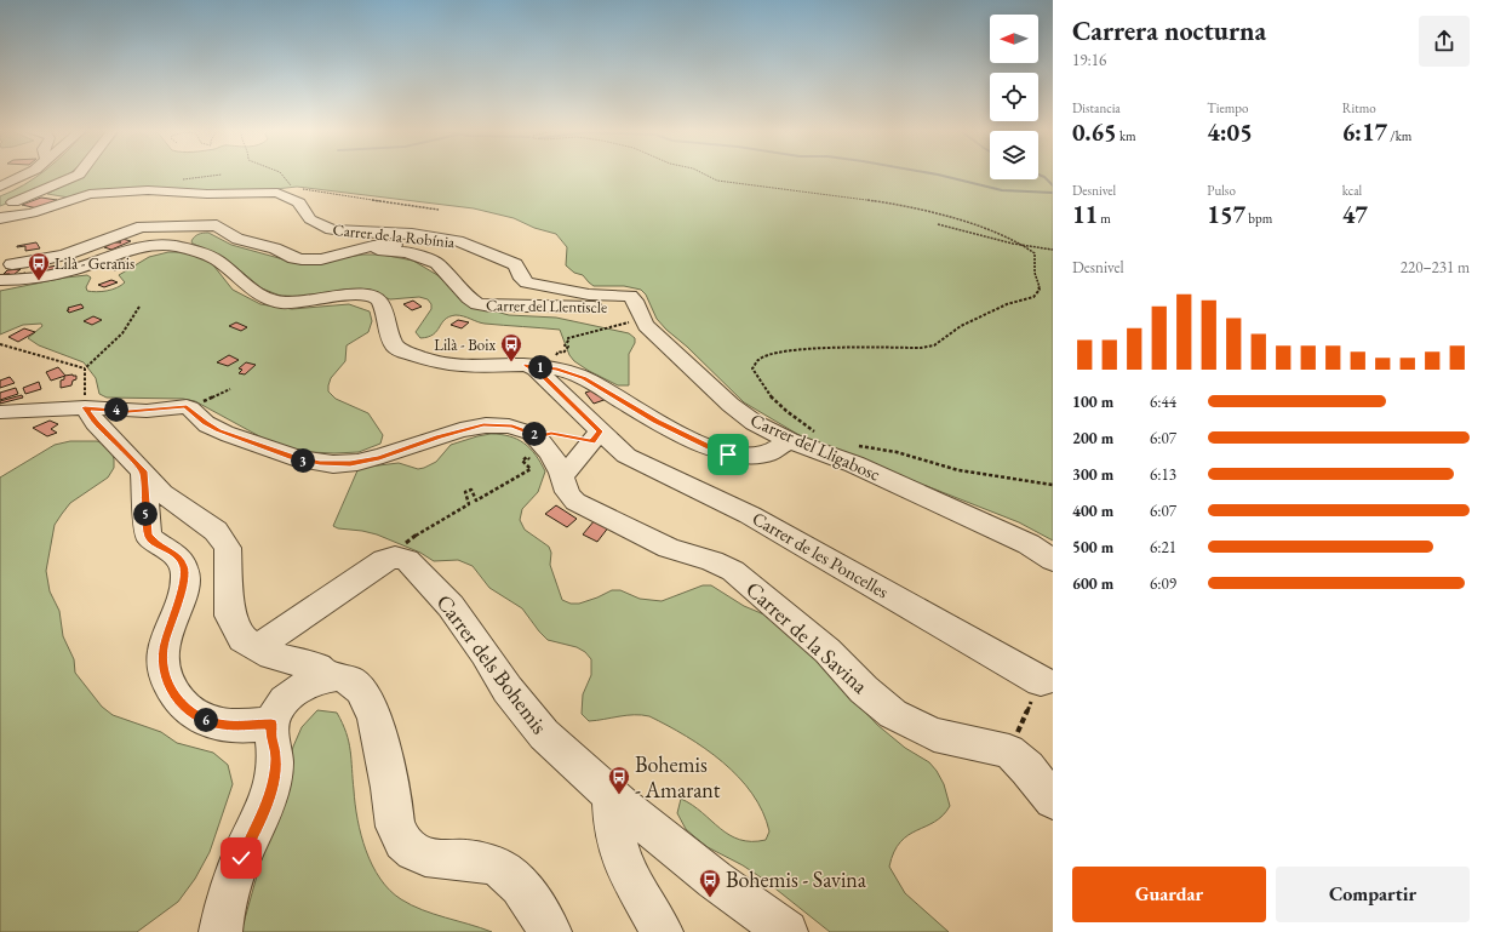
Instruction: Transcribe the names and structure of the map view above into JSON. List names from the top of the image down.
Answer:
{
  "streets": {
    "street": [
      "Carrer de la Robínia",
      "Carrer del Llentiscle",
      "Carrer del Lligabosc",
      "Carrer de les Poncelles",
      "Carrer de la Savina",
      "Carrer dels Bohemis"
    ]
  },
  "crossings": [
    ["Carrer de la Robínia", "Carrer del Llentiscle"],
    ["Carrer de la Robínia", "Carrer del Lligabosc"],
    ["Carrer del Llentiscle", "Carrer del Lligabosc"]
  ],
  "places": {
    "bus stop": [
      "Lilà - Geranis",
      "Lilà - Boix",
      "Bohemis - Amarant",
      "Bohemis - Savina"
    ]
  },
  "north": "left",
  "page": {
    "heading": ["Carrera nocturna", "19:16"],
    "stats": [
      ["Distancia", "0.65 km"],
      ["Tiempo", "4:05"],
      ["Ritmo", "6:17 /km"],
      ["Desnivel", "11 m"],
      ["Pulso", "157 bpm"],
      ["kcal", "47"]
    ],
    "chart": ["Desnivel", "220–231 m"],
    "pins": [
      "1",
      "4",
      "2",
      "3",
      "5",
      "6"
    ],
    "list": [
      {
        "name": "100 m",
        "note": "6:44"
      },
      {
        "name": "200 m",
        "note": "6:07"
      },
      {
        "name": "300 m",
        "note": "6:13"
      },
      {
        "name": "400 m",
        "note": "6:07"
      },
      {
        "name": "500 m",
        "note": "6:21"
      },
      {
        "name": "600 m",
        "note": "6:09"
      }
    ],
    "buttons": ["Guardar", "Compartir"]
  }
}
